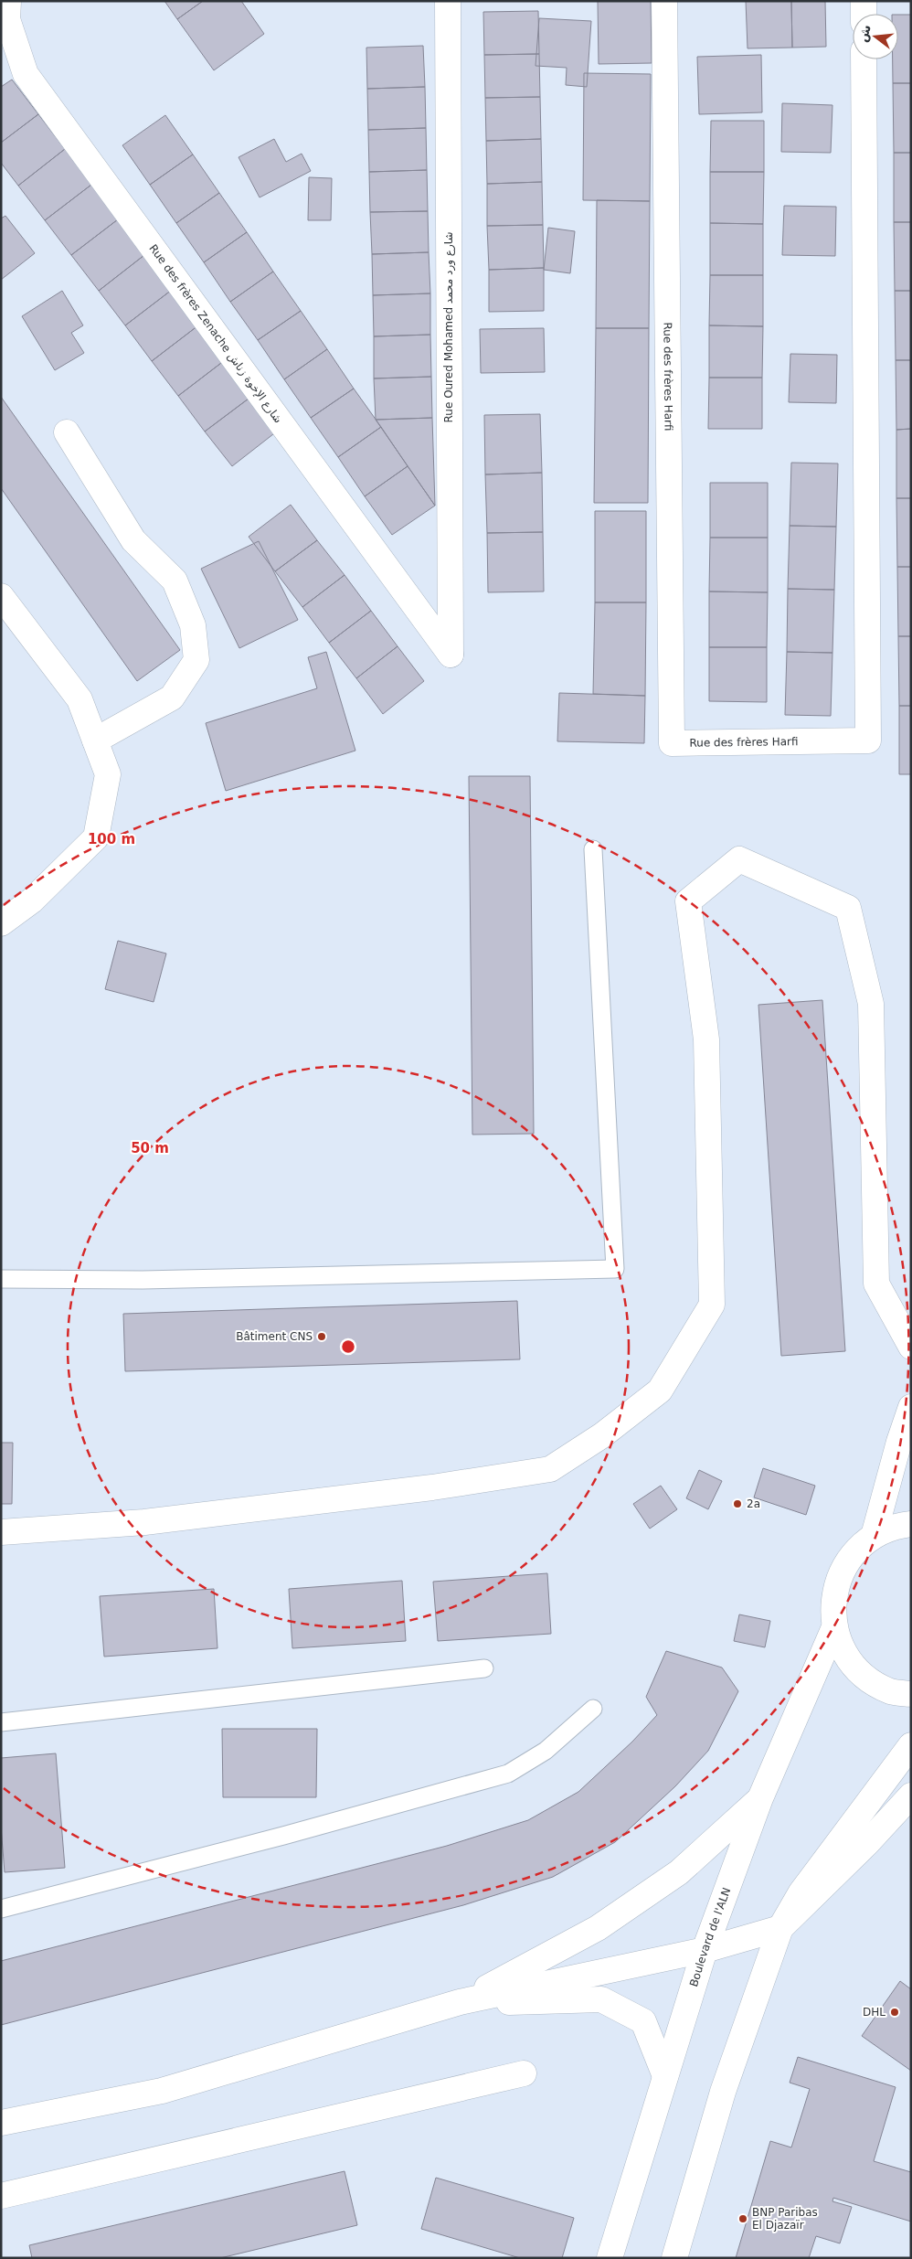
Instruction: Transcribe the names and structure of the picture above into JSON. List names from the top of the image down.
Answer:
{
  "streets": {
    "street": [
      "Rue Oured Mohamed شارع ورد محمد",
      "Rue des frères Zenache شارع الإخوة زناش",
      "Rue des frères Harfi",
      "Boulevard de l'ALN"
    ]
  },
  "crossings": [
    ["Rue Oured Mohamed شارع ورد محمد", "Rue des frères Zenache شارع الإخوة زناش"]
  ],
  "places": [
    "Bâtiment CNS",
    "2a",
    "DHL",
    "BNP Paribas El Djazaïr"
  ],
  "north": "left",
  "rings": ["100 m", "50 m"]
}
